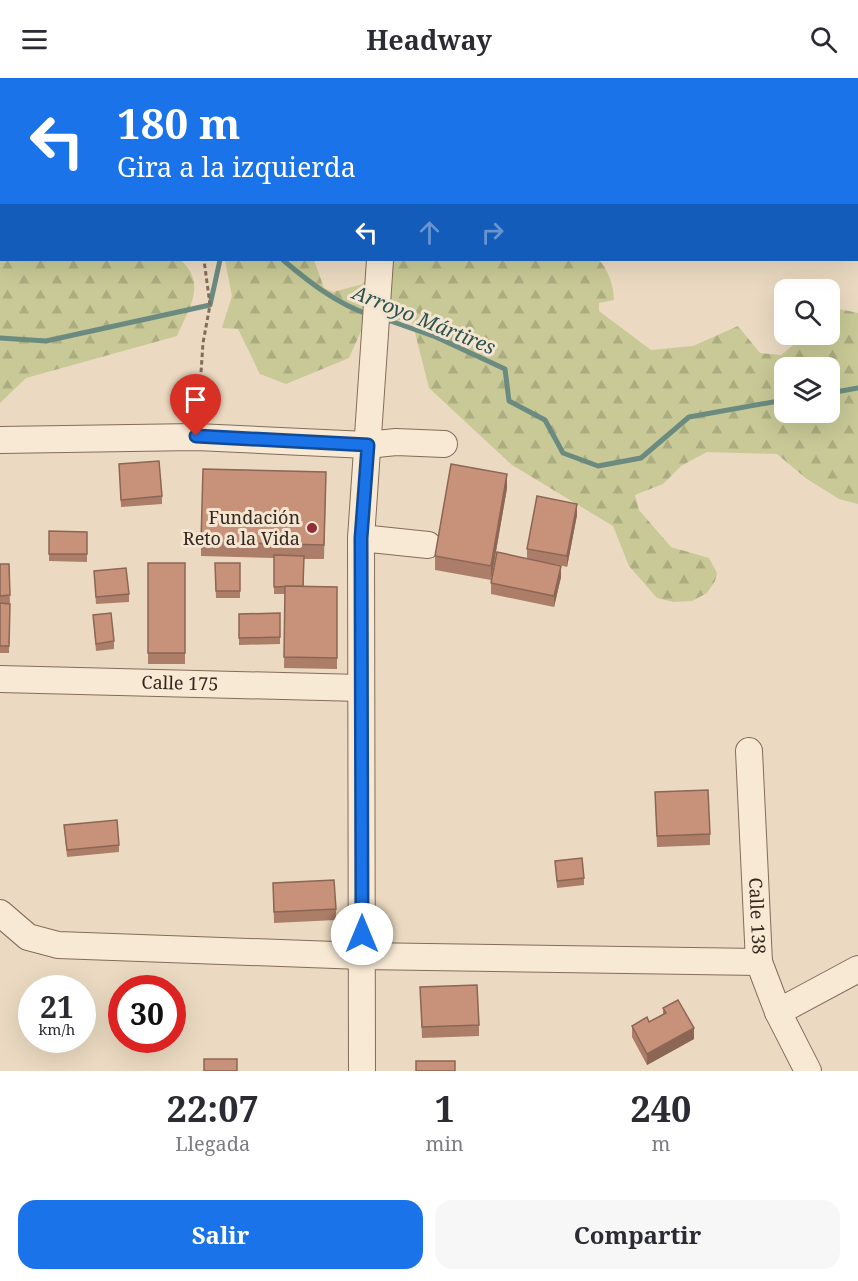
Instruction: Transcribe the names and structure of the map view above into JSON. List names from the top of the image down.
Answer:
{
  "streets": {
    "street": ["Calle 175", "Calle 138"]
  },
  "water": ["Arroyo Mártires"],
  "places": ["Fundación Reto a la Vida"],
  "page": {
    "header": "Headway",
    "turn": ["180 m", "Gira a la izquierda"],
    "speed": "21 km/h",
    "limit": "30",
    "eta": [
      "22:07",
      "Llegada",
      "1",
      "min",
      "240",
      "m"
    ],
    "buttons": ["Salir", "Compartir"]
  }
}
